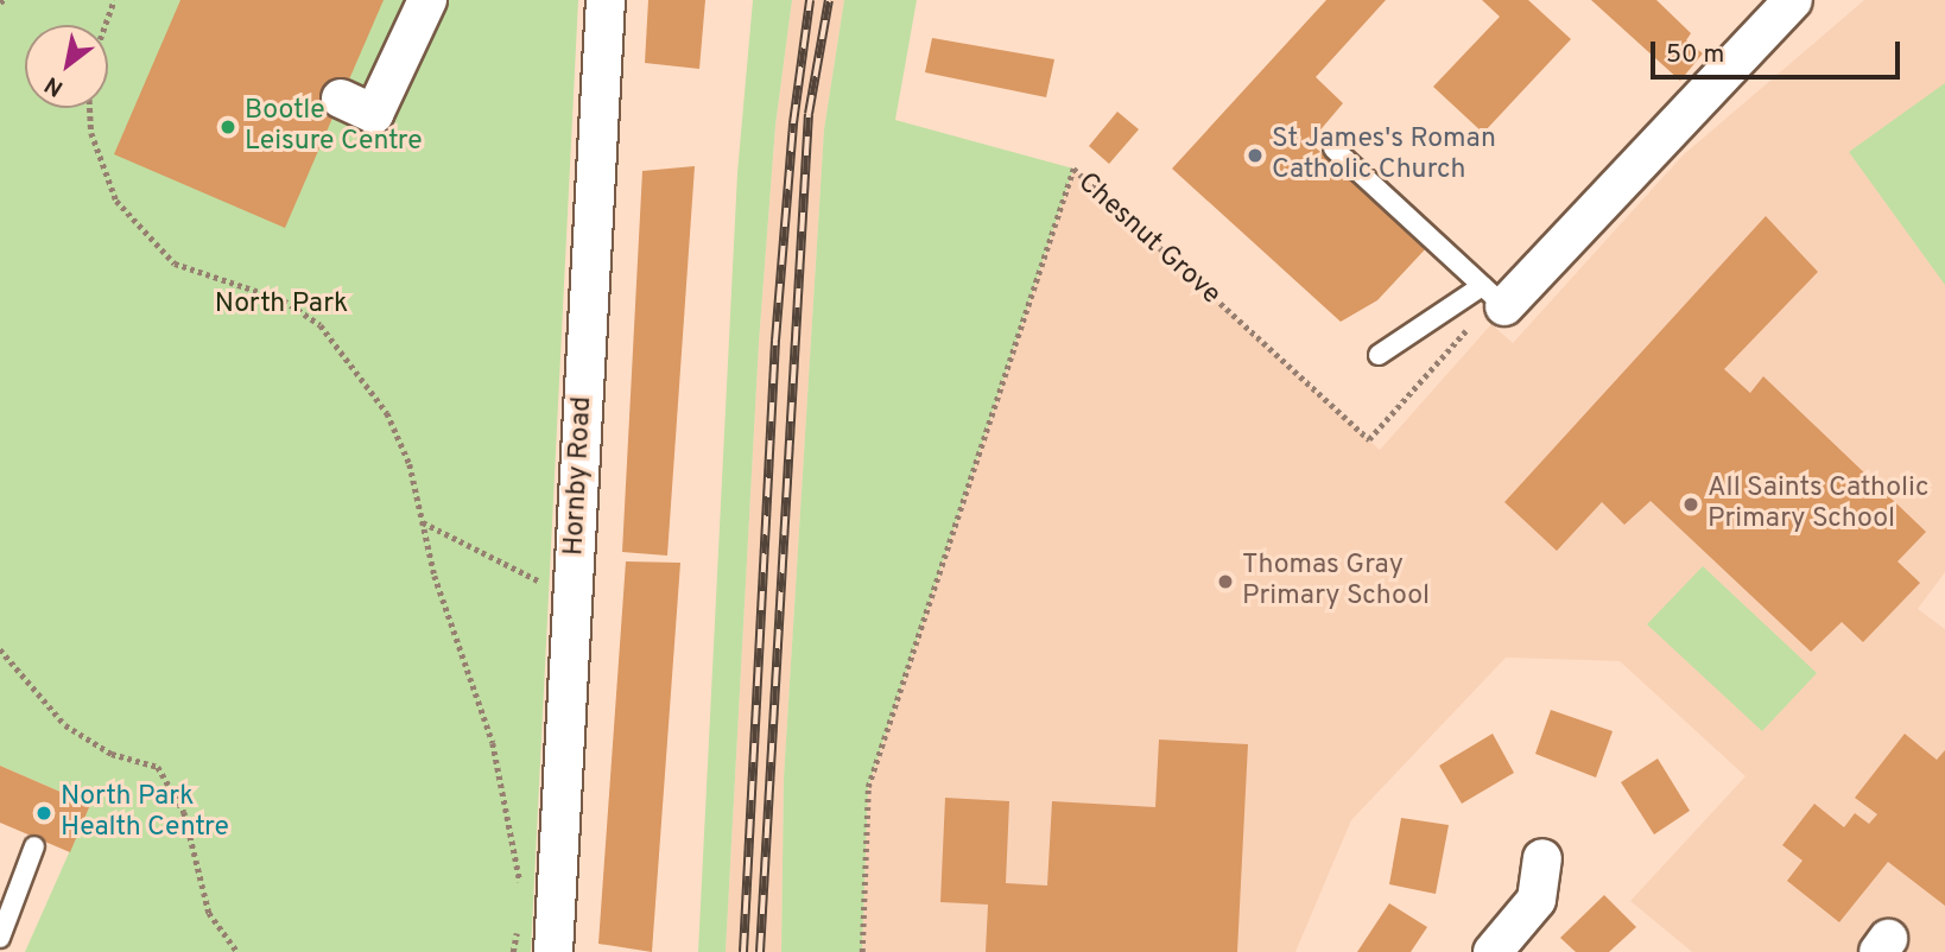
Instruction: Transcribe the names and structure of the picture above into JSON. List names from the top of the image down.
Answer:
{
  "streets": {
    "street": ["Hornby Road"],
    "path": ["Chesnut Grove"]
  },
  "parks": ["North Park"],
  "places": [
    "Bootle Leisure Centre",
    "St James's Roman Catholic Church",
    "All Saints Catholic Primary School",
    "Thomas Gray Primary School",
    "North Park Health Centre"
  ],
  "scale_bar": "50 m",
  "north": "bottom left"
}
